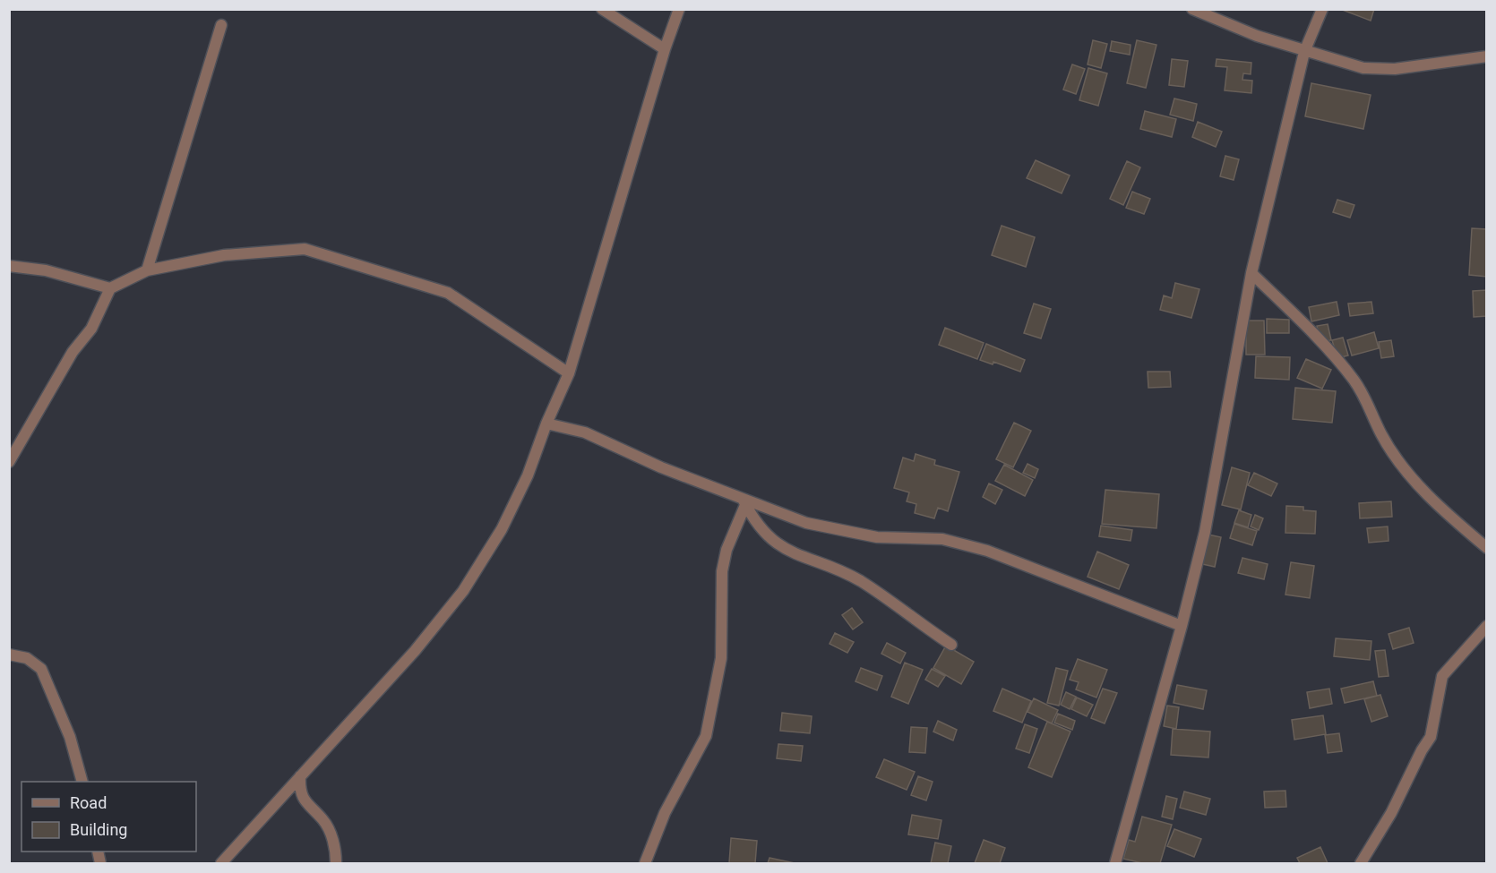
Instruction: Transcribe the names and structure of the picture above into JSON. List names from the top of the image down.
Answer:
{
  "legend": ["Road", "Building"]
}
